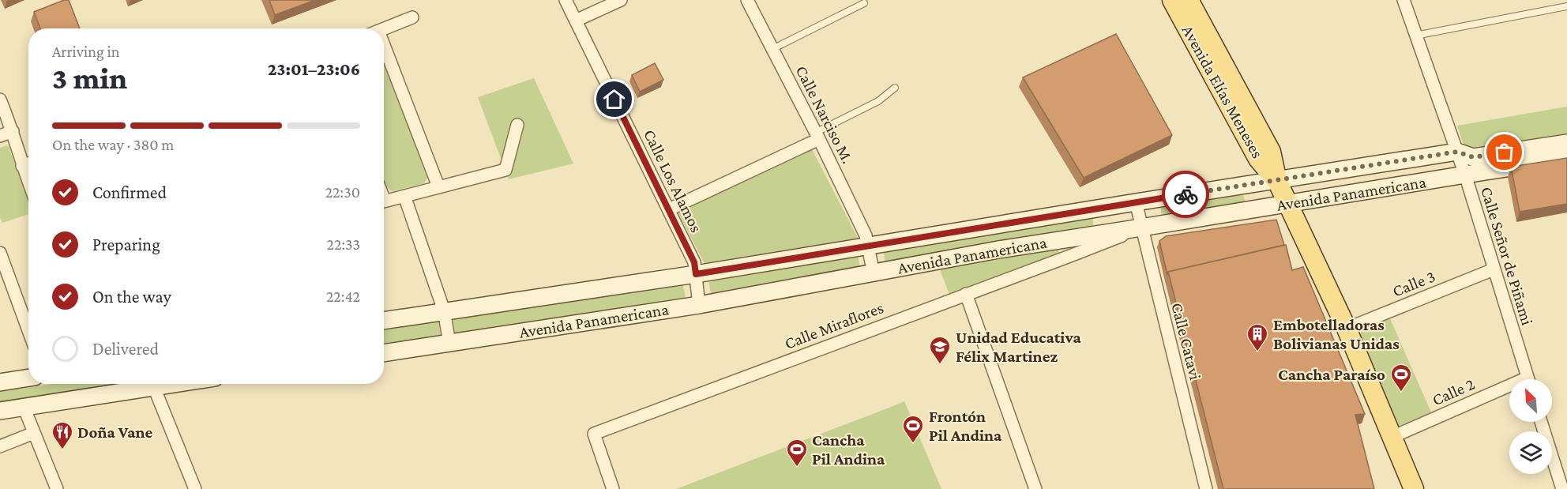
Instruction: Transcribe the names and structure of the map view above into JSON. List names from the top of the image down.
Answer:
{
  "streets": {
    "main road": ["Avenida Elías Meneses", "Avenida Panamericana"],
    "street": [
      "Calle Narciso M.",
      "Calle Los Alamos",
      "Calle Señor de Piñami",
      "Calle 3",
      "Calle Miraflores",
      "Calle Catavi",
      "Calle 2"
    ]
  },
  "crossings": [
    ["Avenida Elías Meneses", "Avenida Panamericana"],
    ["Avenida Elías Meneses", "Calle 3"],
    ["Avenida Elías Meneses", "Calle 2"],
    ["Calle Narciso M.", "Avenida Panamericana"],
    ["Calle Los Alamos", "Avenida Panamericana"],
    ["Avenida Panamericana", "Calle Señor de Piñami"],
    ["Avenida Panamericana", "Calle Miraflores"],
    ["Avenida Panamericana", "Calle Catavi"],
    ["Calle Señor de Piñami", "Calle 3"],
    ["Calle Miraflores", "Calle Catavi"]
  ],
  "places": {
    "building": ["Embotelladoras Bolivianas Unidas"],
    "school or university": ["Unidad Educativa Félix Martinez"],
    "sports": ["Cancha Paraíso", "Frontón Pil Andina", "Cancha Pil Andina"],
    "restaurant": ["Doña Vane"]
  },
  "north": "top left",
  "page": {
    "heading": ["3 min", "Arriving in", "23:01–23:06"],
    "bar": "On the way · 380 m",
    "list": [
      ["Confirmed", "22:30"],
      ["Preparing", "22:33"],
      ["On the way", "22:42"],
      "Delivered"
    ]
  }
}
